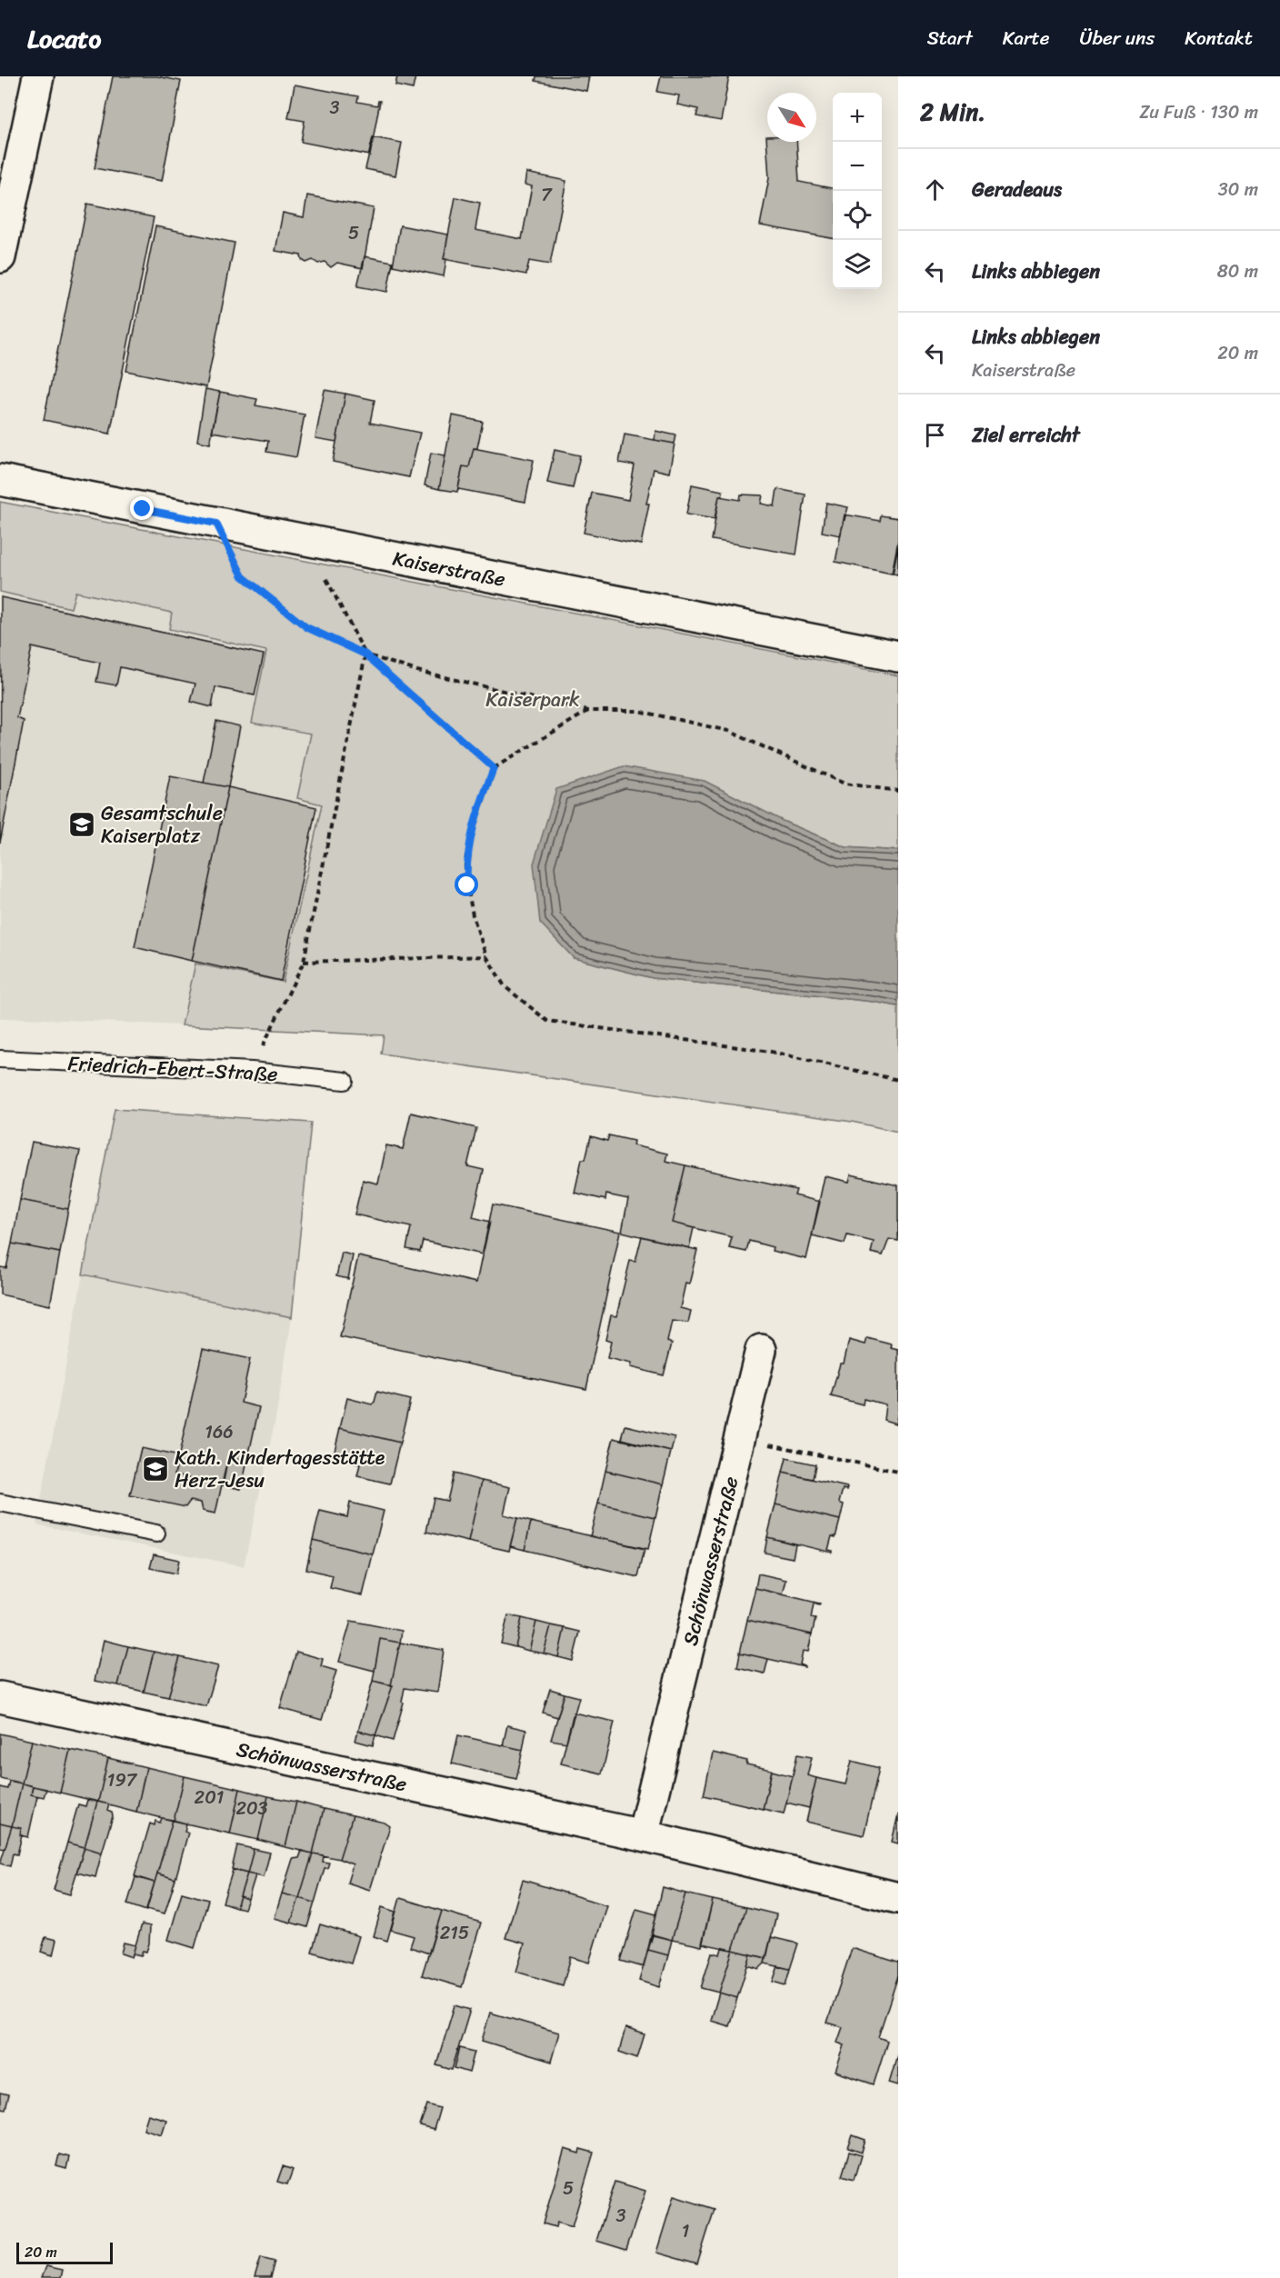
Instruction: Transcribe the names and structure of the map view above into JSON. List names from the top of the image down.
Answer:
{
  "streets": {
    "street": ["Kaiserstraße", "Schönwasserstraße"],
    "lane": ["Friedrich-Ebert-Straße"]
  },
  "parks": ["Kaiserpark"],
  "places": {
    "school or university": ["Gesamtschule Kaiserplatz", "Kath. Kindertagesstätte Herz-Jesu"]
  },
  "house_numbers": [
    "3",
    "7",
    "5",
    "166",
    "197",
    "201",
    "203",
    "215",
    "5",
    "3",
    "1"
  ],
  "scale_bar": "20 m",
  "north": "bottom right",
  "page": {
    "header": "Locato",
    "nav": [
      "Start",
      "Karte",
      "Über uns",
      "Kontakt"
    ],
    "heading": ["2 Min.", "Zu Fuß · 130 m"],
    "map_buttons": ["+", "−"],
    "list": [
      ["Geradeaus", "30 m"],
      ["Links abbiegen", "80 m"],
      ["Links abbiegen", "Kaiserstraße", "20 m"],
      "Ziel erreicht"
    ],
    "scale": "20 m"
  }
}
